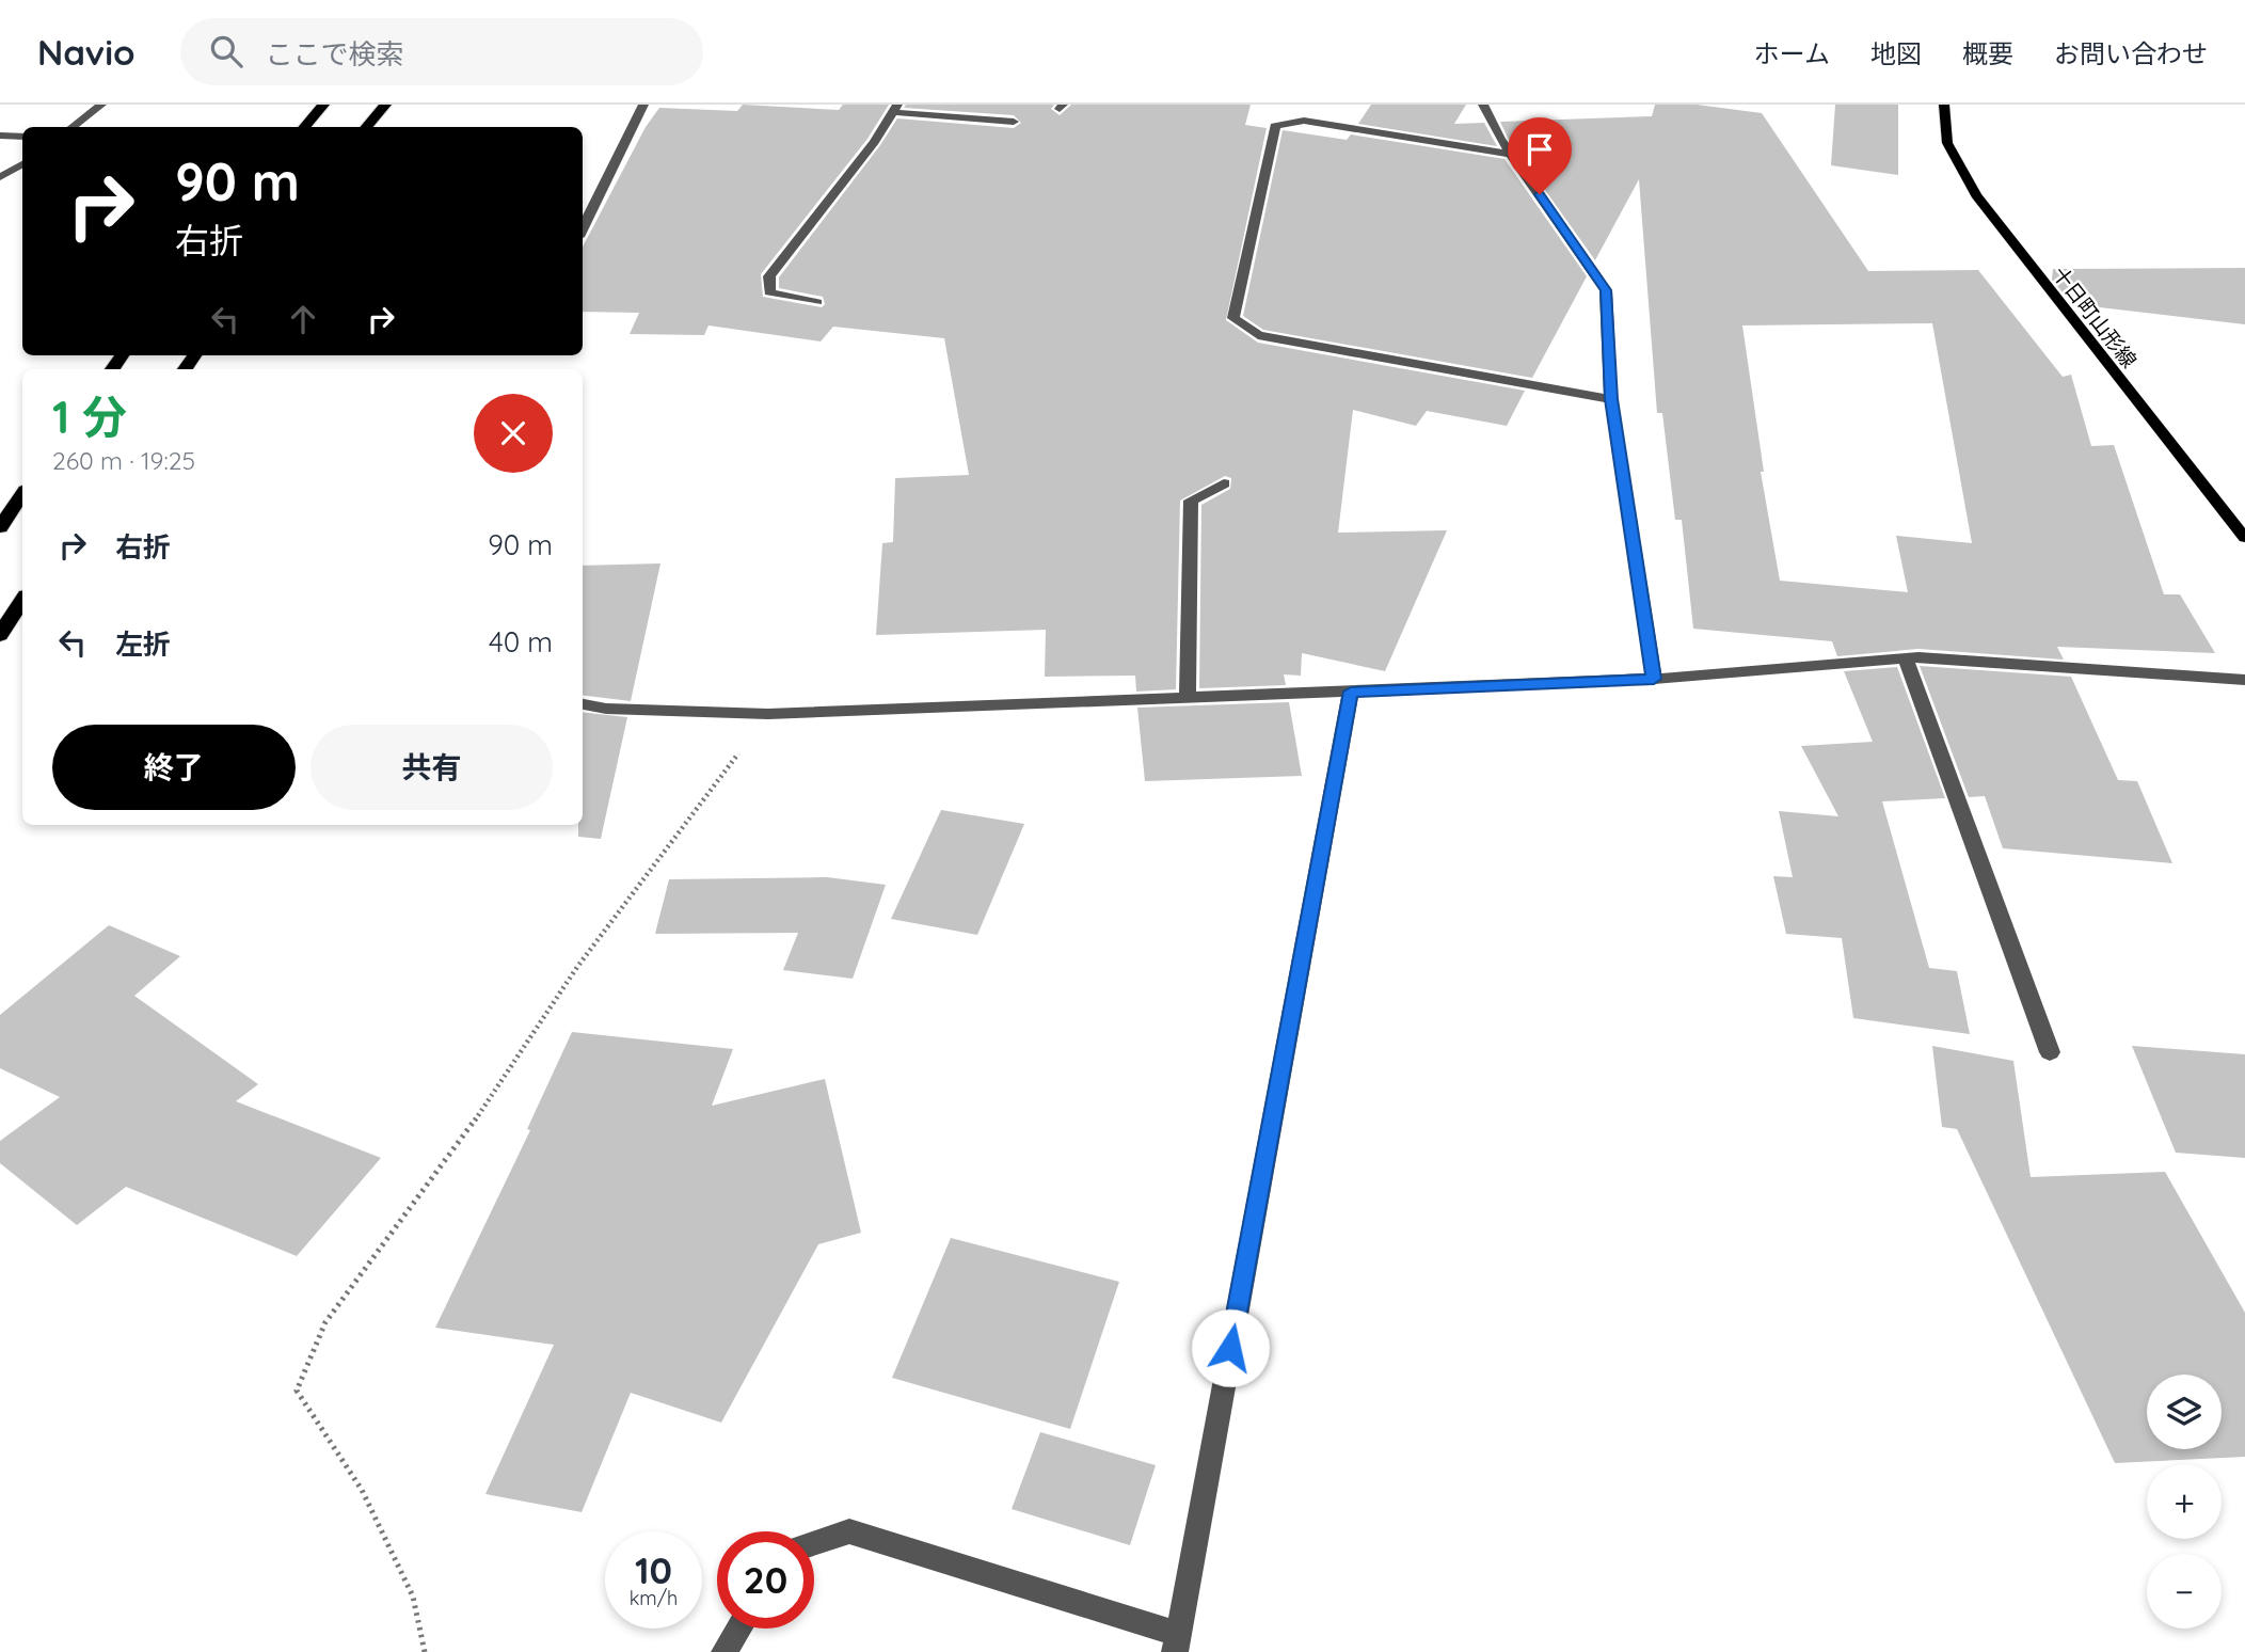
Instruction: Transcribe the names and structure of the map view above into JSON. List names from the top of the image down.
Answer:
{
  "streets": {
    "main road": ["十日町山形線"]
  },
  "page": {
    "header": "Navio",
    "search": "ここで検索",
    "nav": [
      "ホーム",
      "地図",
      "概要",
      "お問い合わせ"
    ],
    "turn": ["90 m", "右折"],
    "heading": ["1 分", "260 m · 19:25"],
    "list": [
      {
        "name": "右折",
        "value": "90 m"
      },
      {
        "name": "左折",
        "value": "40 m"
      }
    ],
    "buttons": ["終了", "共有"],
    "map_buttons": ["+", "−"],
    "speed": "10 km/h",
    "limit": "20"
  }
}
